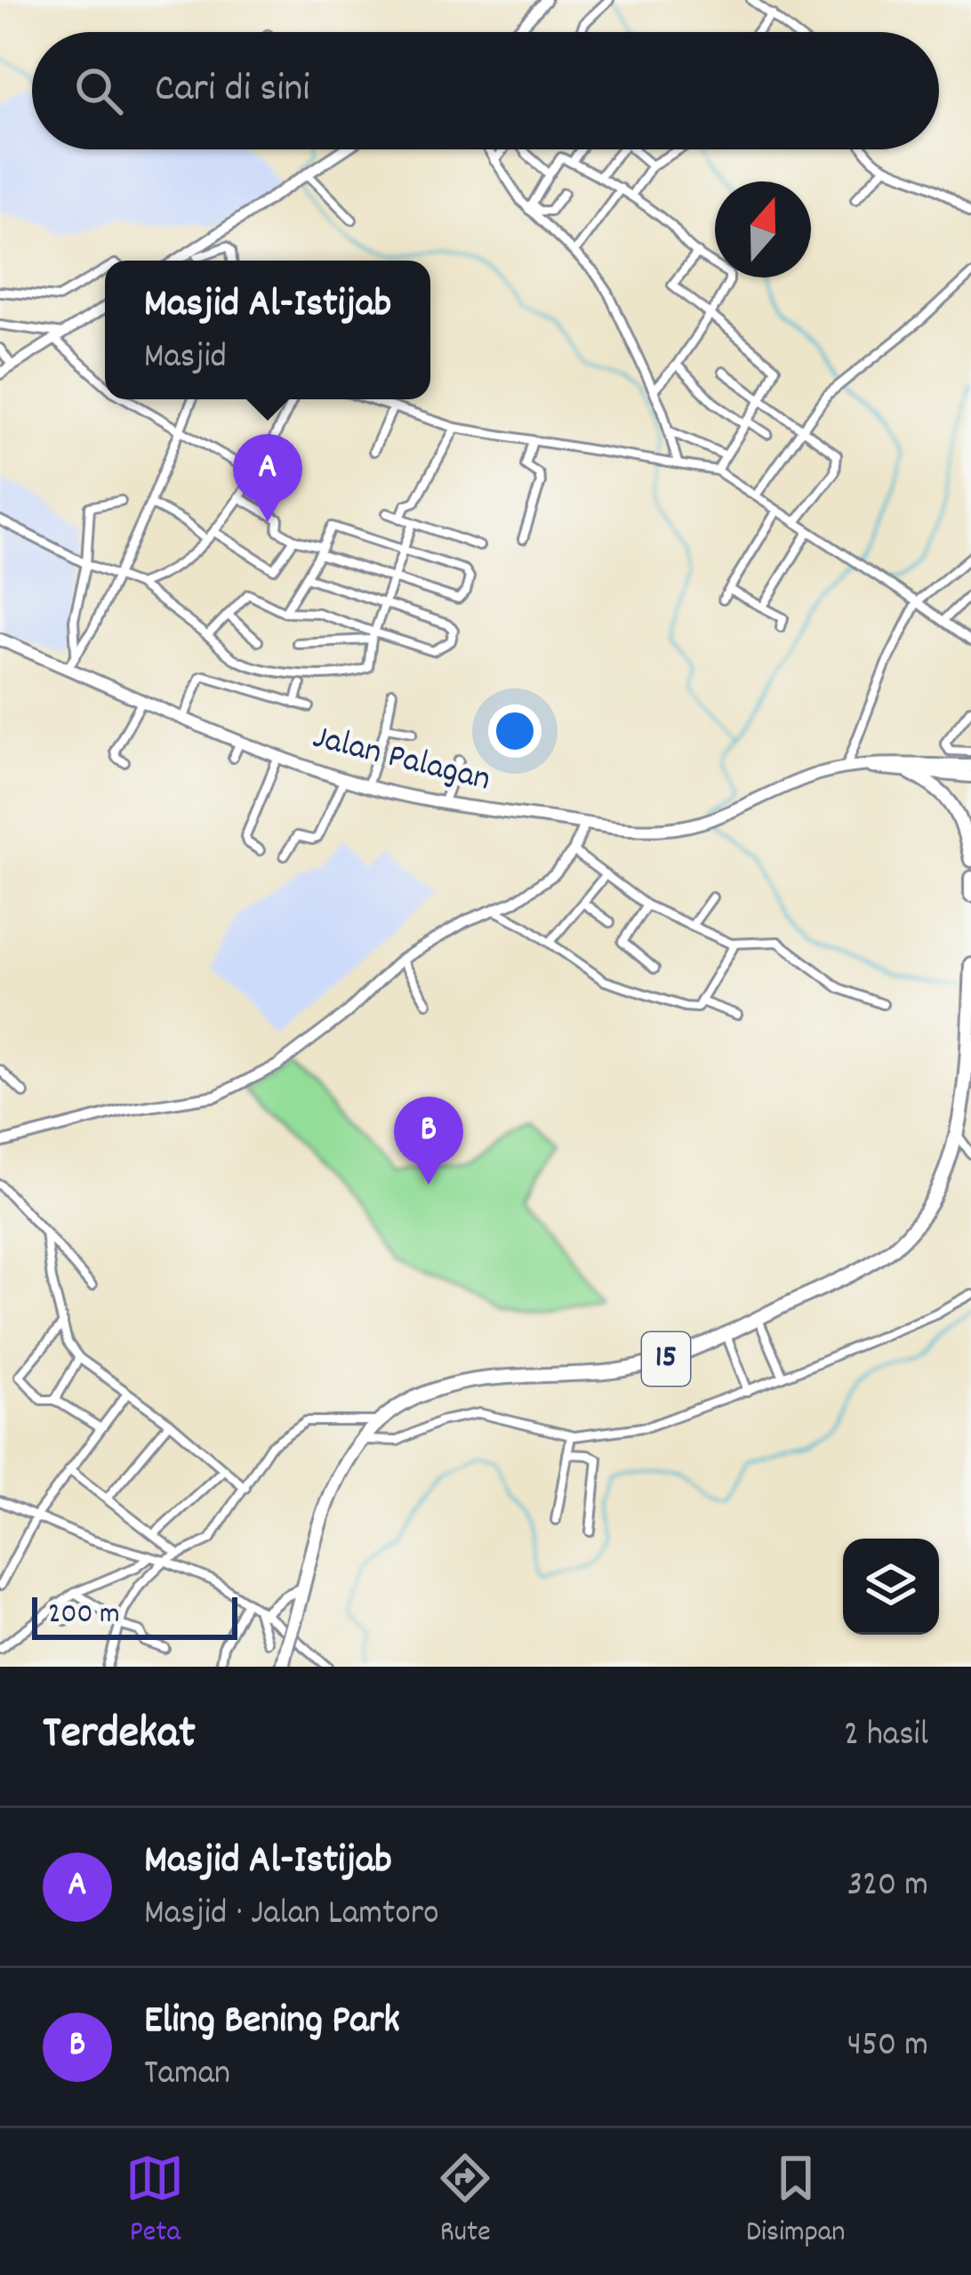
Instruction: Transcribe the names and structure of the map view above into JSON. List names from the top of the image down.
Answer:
{
  "streets": {
    "highway": ["15"],
    "main road": ["Jalan Palagan"]
  },
  "scale_bar": "200 m",
  "north": "top",
  "page": {
    "search": "Cari di sini",
    "popup": ["Masjid Al-Istijab", "Masjid"],
    "pins": ["A", "B"],
    "scale": "200 m",
    "heading": ["Terdekat", "2 hasil"],
    "list": [
      {
        "mark": "A",
        "name": "Masjid Al-Istijab",
        "note": "Masjid · Jalan Lamtoro",
        "value": "320 m"
      },
      {
        "mark": "B",
        "name": "Eling Bening Park",
        "note": "Taman",
        "value": "450 m"
      }
    ],
    "nav": ["Peta", "Rute", "Disimpan"]
  }
}
